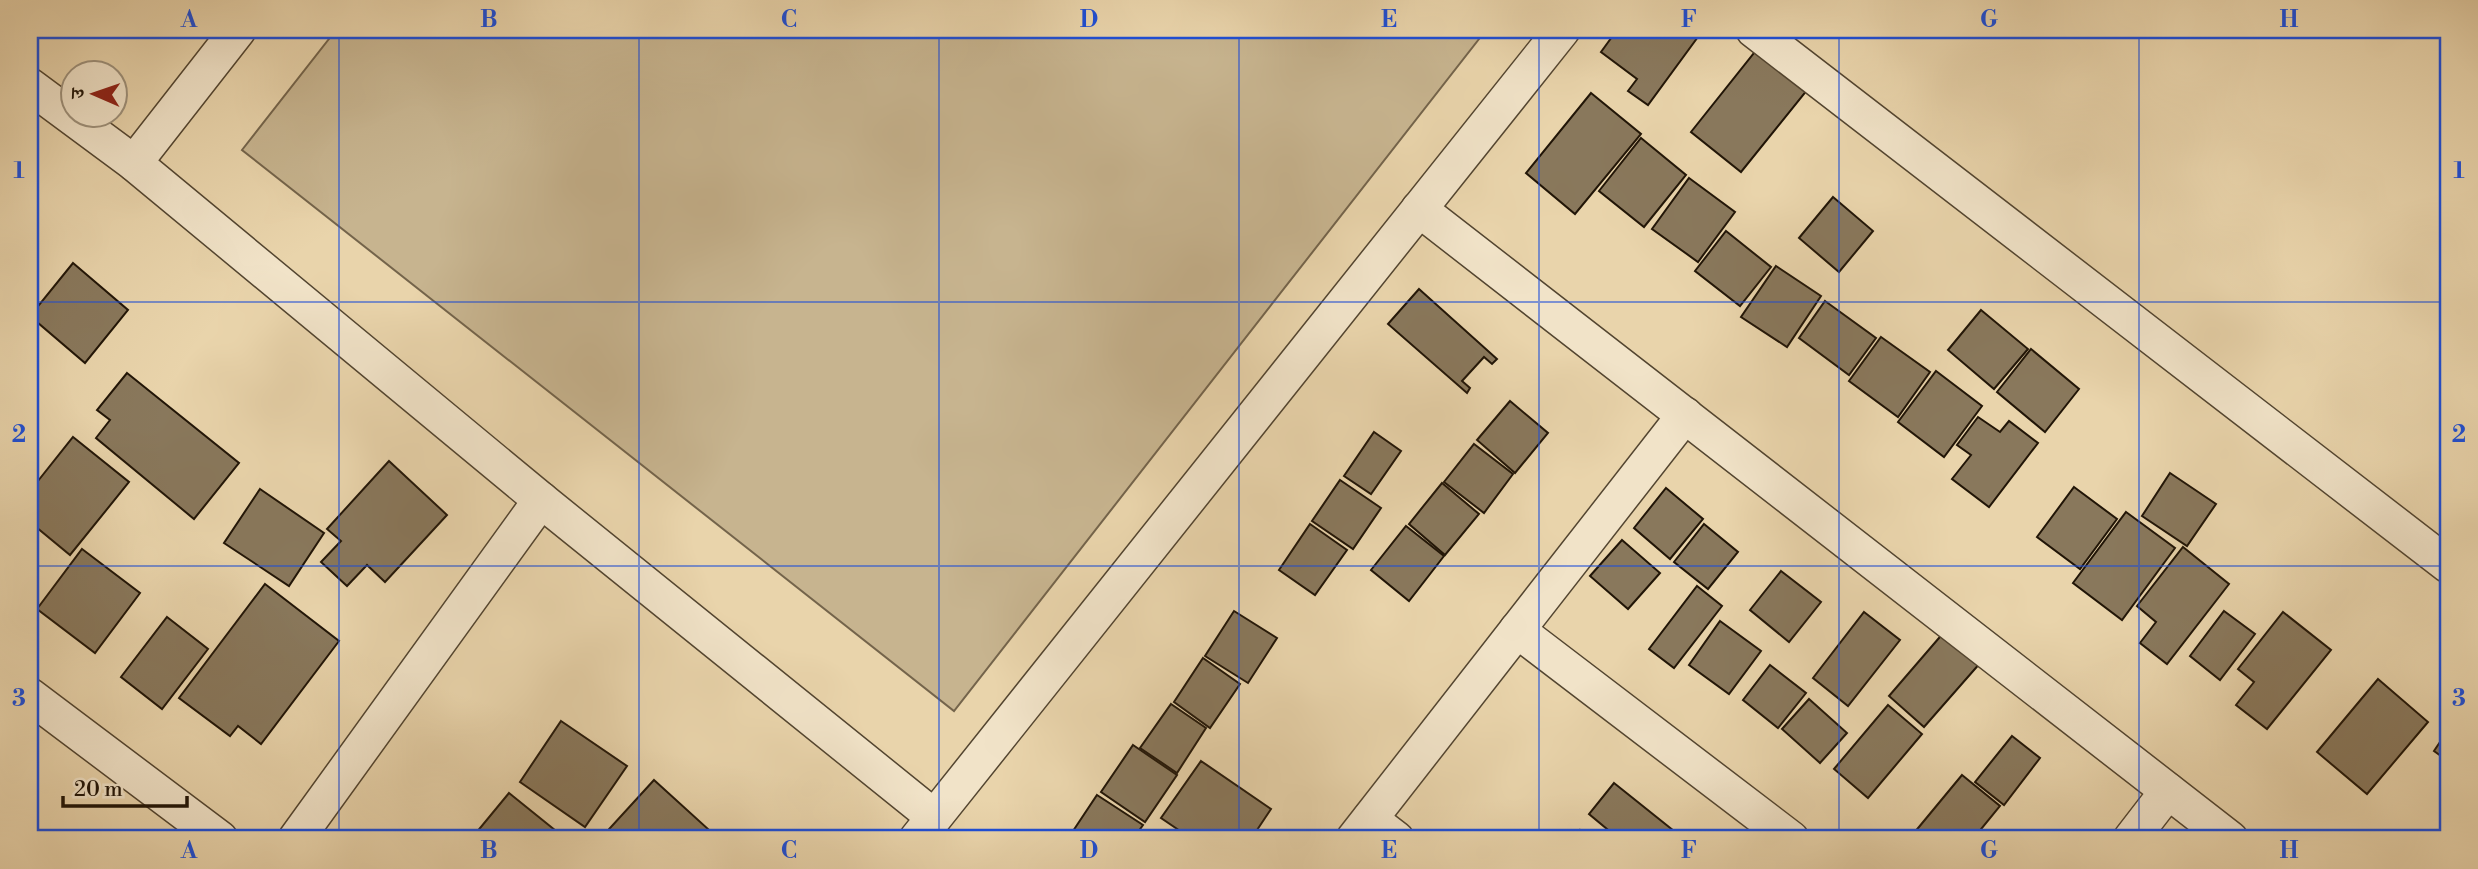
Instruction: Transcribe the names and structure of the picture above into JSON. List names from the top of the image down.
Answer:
{
  "scale_bar": "20 m",
  "north": "left",
  "grid": {
    "columns": [
      "A",
      "B",
      "C",
      "D",
      "E",
      "F",
      "G",
      "H"
    ],
    "rows": ["1", "2", "3"]
  }
}
